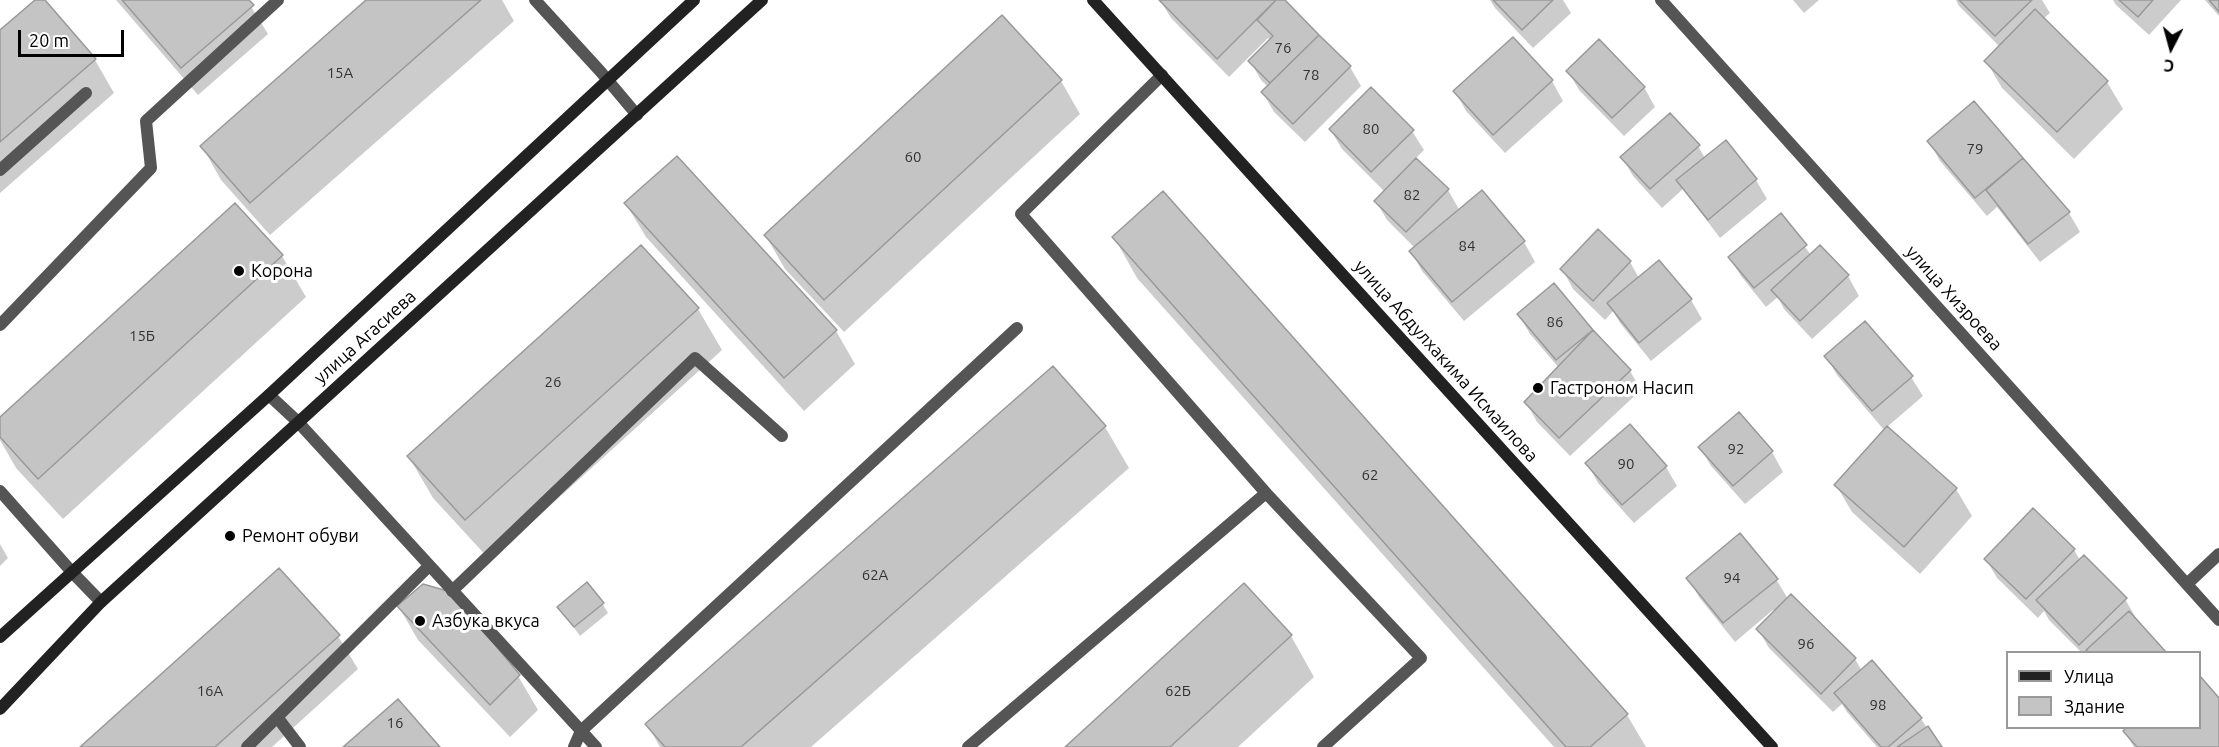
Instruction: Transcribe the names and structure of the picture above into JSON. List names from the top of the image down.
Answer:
{
  "streets": {
    "main road": ["улица Агасиева", "улица Абдулхакима Исмаилова"],
    "street": ["улица Хизроева"]
  },
  "places": [
    "Корона",
    "Гастроном Насип",
    "Ремонт обуви",
    "Азбука вкуса"
  ],
  "house_numbers": [
    "76",
    "15А",
    "78",
    "80",
    "79",
    "60",
    "82",
    "84",
    "86",
    "15Б",
    "26",
    "92",
    "90",
    "62",
    "62А",
    "94",
    "96",
    "16А",
    "62Б",
    "98",
    "16"
  ],
  "legend": ["Улица", "Здание"],
  "scale_bar": "20 m",
  "north": "bottom"
}
